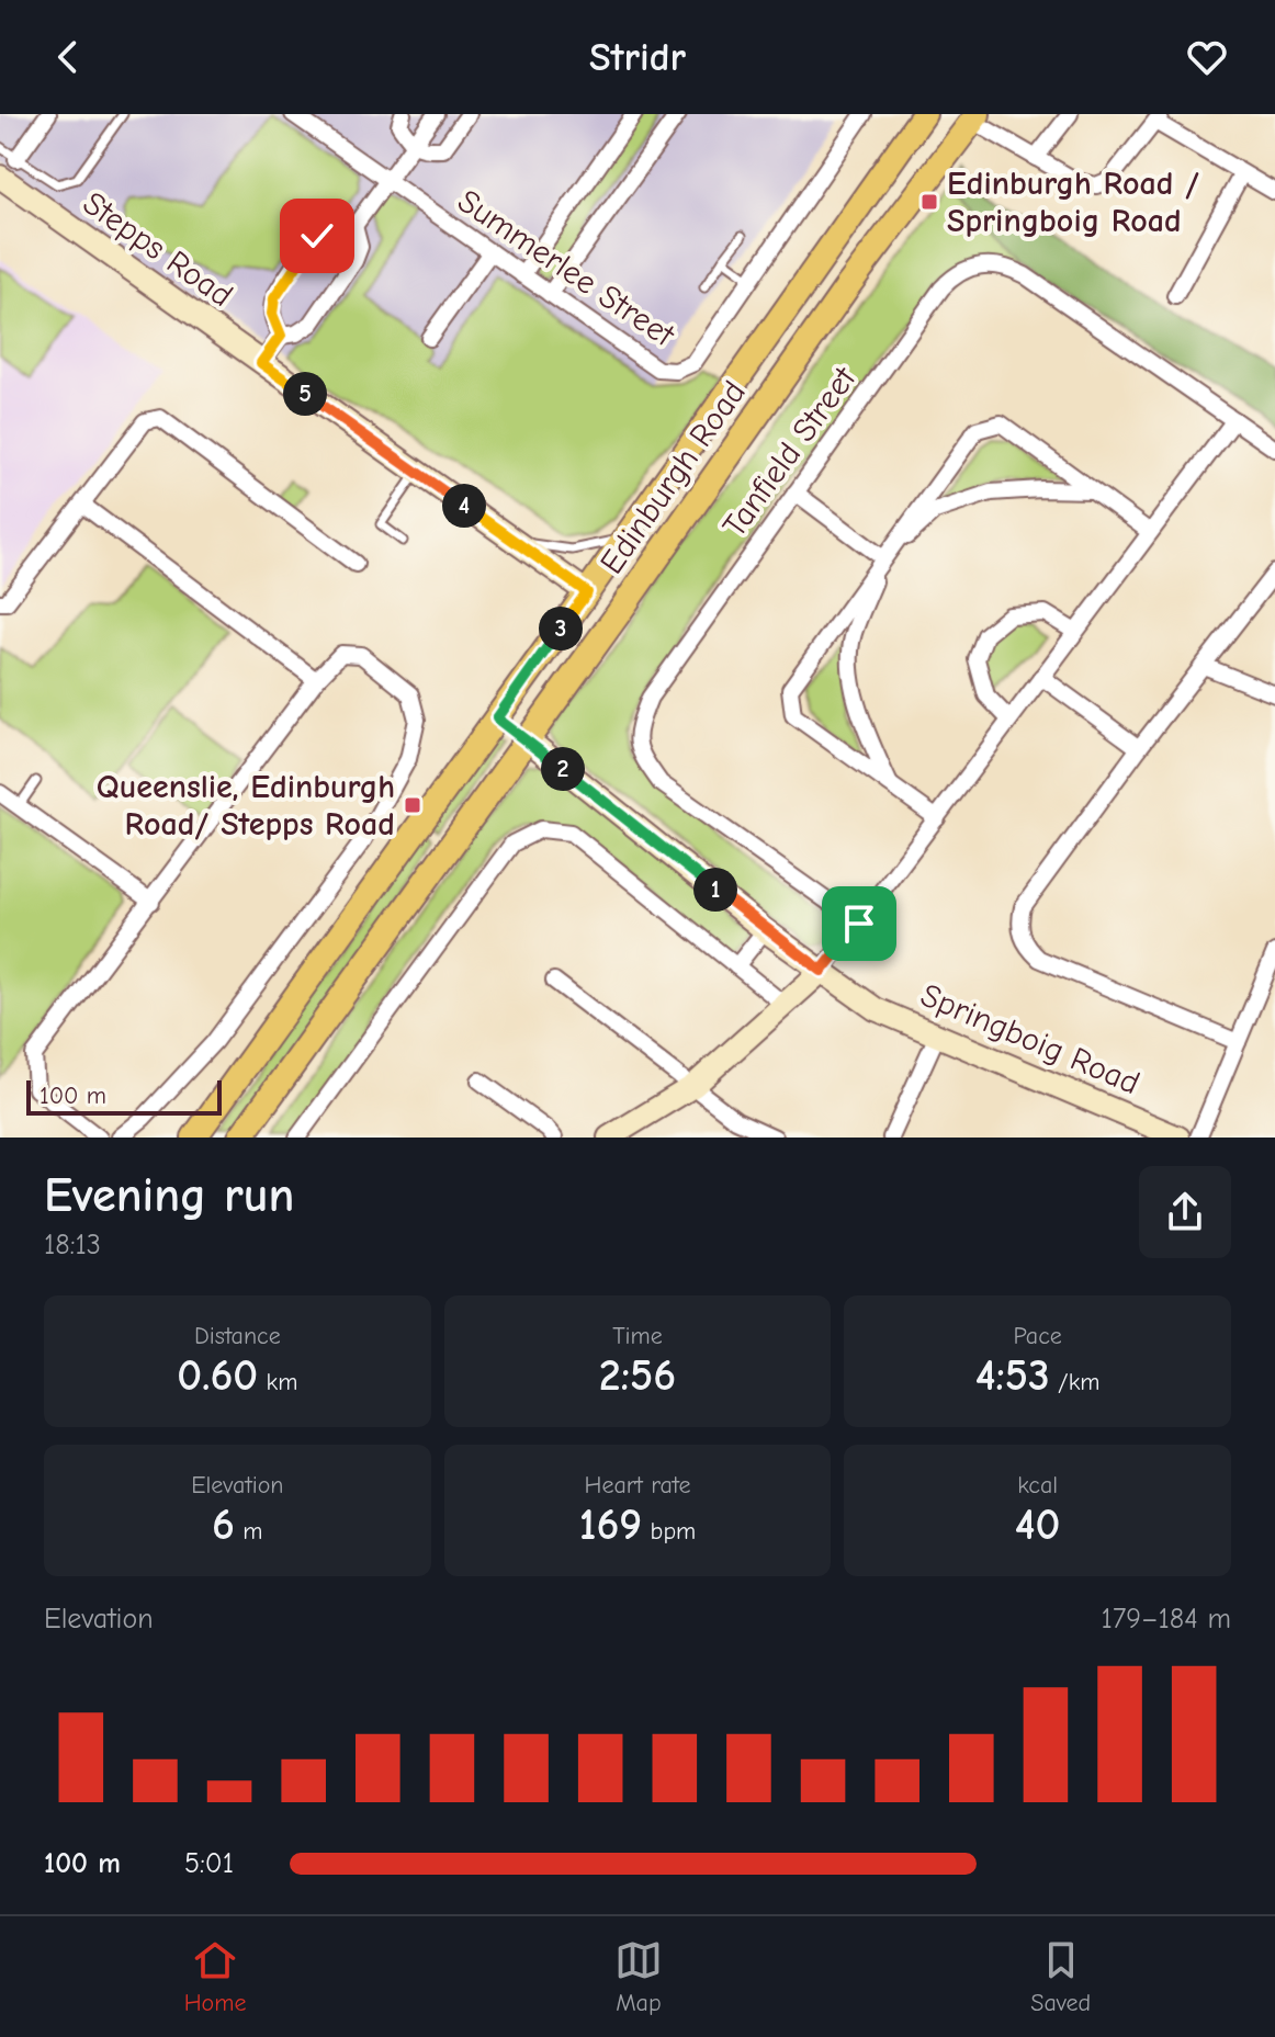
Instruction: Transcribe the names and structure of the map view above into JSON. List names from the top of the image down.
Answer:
{
  "streets": {
    "main road": ["Stepps Road", "Edinburgh Road", "Springboig Road"],
    "street": ["Summerlee Street", "Tanfield Street"]
  },
  "crossings": [
    ["Stepps Road", "Edinburgh Road"],
    ["Edinburgh Road", "Springboig Road"]
  ],
  "places": {
    "transit": ["Edinburgh Road / Springboig Road", "Queenslie, Edinburgh Road/ Stepps Road"]
  },
  "scale_bar": "100 m",
  "page": {
    "header": "Stridr",
    "pins": [
      "5",
      "4",
      "3",
      "2",
      "1"
    ],
    "scale": "100 m",
    "heading": ["Evening run", "18:13"],
    "stats": [
      ["Distance", "0.60 km"],
      ["Time", "2:56"],
      ["Pace", "4:53 /km"],
      ["Elevation", "6 m"],
      ["Heart rate", "169 bpm"],
      ["kcal", "40"]
    ],
    "chart": ["Elevation", "179–184 m"],
    "list": [
      {
        "name": "100 m",
        "note": "5:01"
      }
    ],
    "tabs": ["Home", "Map", "Saved"]
  }
}
